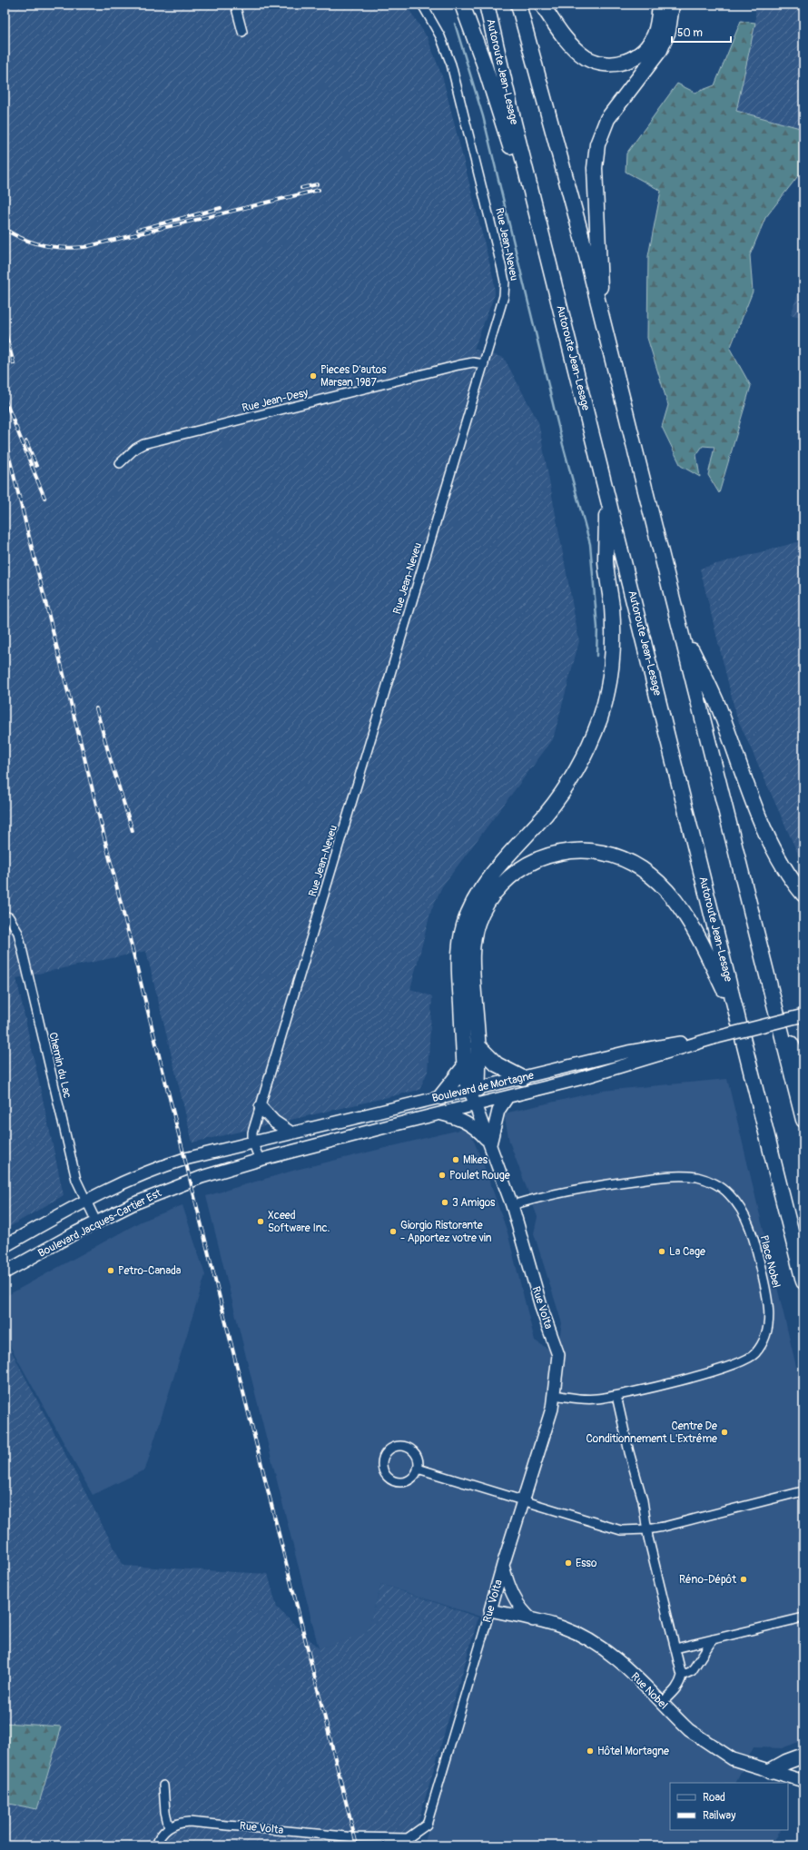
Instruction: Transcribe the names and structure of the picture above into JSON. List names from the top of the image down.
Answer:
{
  "streets": {
    "highway": ["Autoroute Jean-Lesage"],
    "main road": [
      "Boulevard de Mortagne",
      "Boulevard Jacques-Cartier Est",
      "Rue Volta",
      "Rue Nobel"
    ],
    "street": [
      "Rue Jean-Neveu",
      "Rue Jean-Desy",
      "Chemin du Lac",
      "Place Nobel"
    ]
  },
  "crossings": [
    ["Rue Jean-Neveu", "Rue Jean-Desy"],
    ["Rue Jean-Neveu", "Boulevard de Mortagne"],
    ["Chemin du Lac", "Boulevard Jacques-Cartier Est"],
    ["Boulevard de Mortagne", "Boulevard Jacques-Cartier Est"],
    ["Boulevard de Mortagne", "Rue Volta"],
    ["Place Nobel", "Rue Volta"],
    ["Rue Volta", "Rue Nobel"]
  ],
  "places": [
    "Pieces D'autos Marsan 1987",
    "Mikes",
    "Poulet Rouge",
    "3 Amigos",
    "Xceed Software Inc.",
    "Giorgio Ristorante - Apportez votre vin",
    "La Cage",
    "Petro-Canada",
    "Centre De Conditionnement L'Extrême",
    "Esso",
    "Réno-Dépôt",
    "Hôtel Mortagne"
  ],
  "legend": ["Road", "Railway"],
  "scale_bar": "50 m"
}
